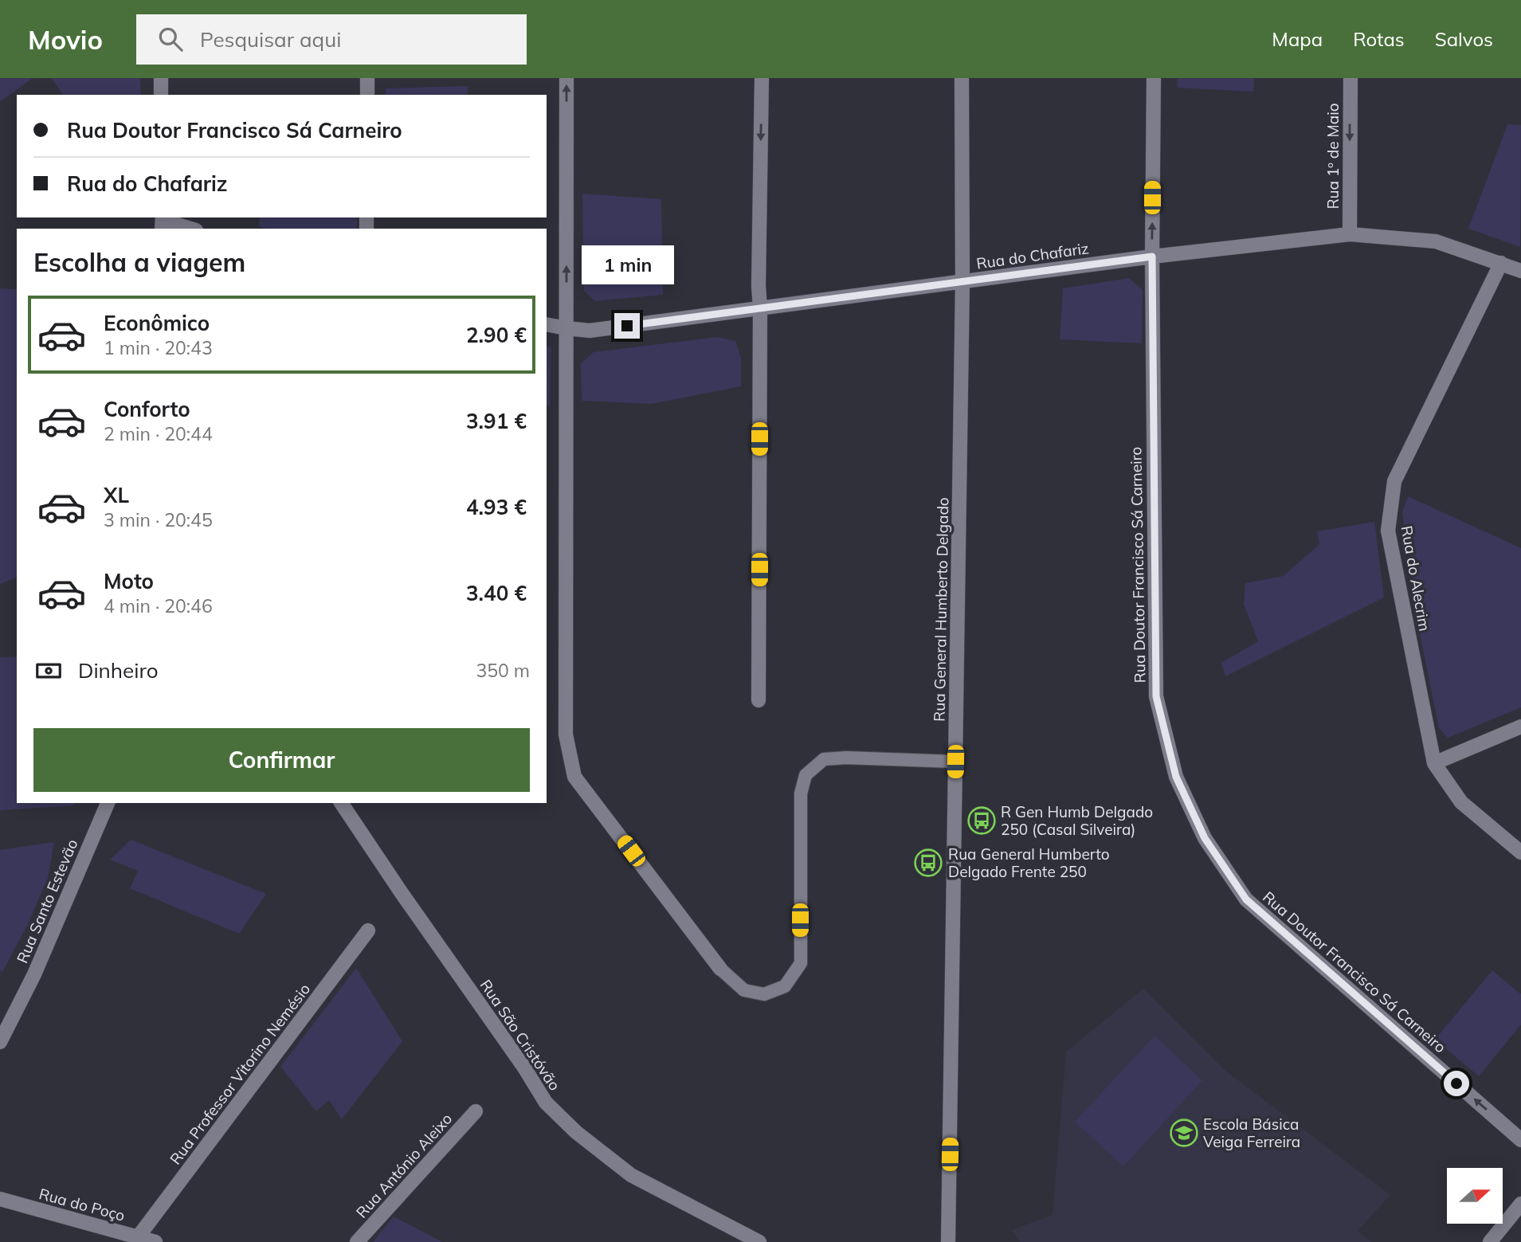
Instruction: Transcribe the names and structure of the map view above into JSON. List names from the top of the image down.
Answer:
{
  "streets": {
    "street": [
      "Rua 1º de Maio",
      "Rua do Chafariz",
      "Rua Doutor Francisco Sá Carneiro",
      "Rua do Alecrim",
      "Rua General Humberto Delgado",
      "Rua Santo Estevão",
      "Rua São Cristóvão",
      "Rua Professor Vitorino Nemésio",
      "Rua António Aleixo",
      "Rua do Poço"
    ]
  },
  "crossings": [
    ["Rua 1º de Maio", "Rua do Chafariz"],
    ["Rua do Chafariz", "Rua Doutor Francisco Sá Carneiro"],
    ["Rua do Chafariz", "Rua do Alecrim"],
    ["Rua do Chafariz", "Rua General Humberto Delgado"],
    ["Rua Professor Vitorino Nemésio", "Rua do Poço"]
  ],
  "one_way": ["Rua 1º de Maio", "Rua Doutor Francisco Sá Carneiro"],
  "places": {
    "bus stop": ["R Gen Humb Delgado 250 (Casal Silveira)", "Rua General Humberto Delgado Frente 250"],
    "school or university": ["Escola Básica Veiga Ferreira"]
  },
  "north": "right",
  "page": {
    "header": "Movio",
    "search": "Pesquisar aqui",
    "nav": ["Mapa", "Rotas", "Salvos"],
    "banner": ["Rua Doutor Francisco Sá Carneiro", "Rua do Chafariz"],
    "heading": "Escolha a viagem",
    "bubble": "1 min",
    "list": [
      {
        "name": "Econômico",
        "note": "1 min · 20:43",
        "value": "2.90 €"
      },
      {
        "name": "Conforto",
        "note": "2 min · 20:44",
        "value": "3.91 €"
      },
      {
        "name": "XL",
        "note": "3 min · 20:45",
        "value": "4.93 €"
      },
      {
        "name": "Moto",
        "note": "4 min · 20:46",
        "value": "3.40 €"
      }
    ],
    "pay": ["Dinheiro", "350 m"],
    "buttons": "Confirmar"
  }
}
